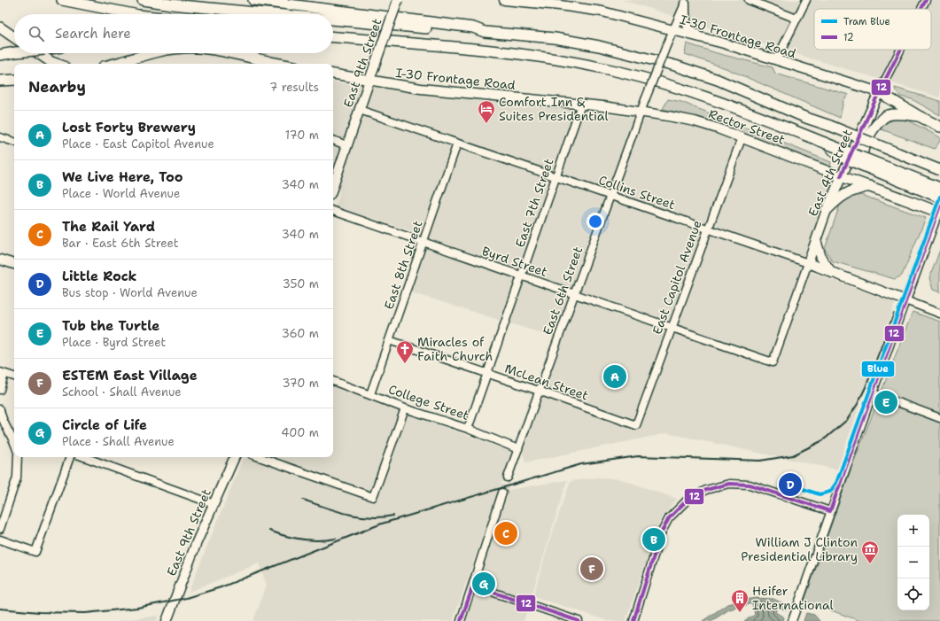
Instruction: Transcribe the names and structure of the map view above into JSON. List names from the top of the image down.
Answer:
{
  "streets": {
    "main road": [
      "I-30 Frontage Road",
      "East 9th Street",
      "Rector Street",
      "East 4th Street",
      "Collins Street"
    ],
    "street": [
      "East 7th Street",
      "Byrd Street",
      "East 8th Street",
      "East Capitol Avenue",
      "East 6th Street",
      "McLean Street",
      "College Street"
    ]
  },
  "crossings": [
    ["I-30 Frontage Road", "East 9th Street"],
    ["I-30 Frontage Road", "Rector Street"],
    ["I-30 Frontage Road", "East 4th Street"],
    ["I-30 Frontage Road", "East 7th Street"],
    ["I-30 Frontage Road", "East 6th Street"],
    ["East 9th Street", "Collins Street"],
    ["Rector Street", "East 4th Street"],
    ["Rector Street", "East Capitol Avenue"],
    ["Rector Street", "East 6th Street"],
    ["East 4th Street", "Collins Street"],
    ["East 4th Street", "Byrd Street"],
    ["Collins Street", "East 7th Street"],
    ["Collins Street", "East 8th Street"],
    ["Collins Street", "East Capitol Avenue"],
    ["Collins Street", "East 6th Street"],
    ["East 7th Street", "Byrd Street"],
    ["East 7th Street", "McLean Street"],
    ["East 7th Street", "College Street"],
    ["Byrd Street", "East 8th Street"],
    ["Byrd Street", "East Capitol Avenue"],
    ["Byrd Street", "East 6th Street"],
    ["East 8th Street", "McLean Street"],
    ["East 8th Street", "College Street"],
    ["East Capitol Avenue", "McLean Street"],
    ["East 6th Street", "McLean Street"],
    ["East 6th Street", "College Street"]
  ],
  "places": {
    "hotel": ["Comfort Inn & Suites Presidential"],
    "church": ["Miracles of Faith Church"],
    "museum": ["William J Clinton Presidential Library"],
    "building": ["Heifer International"]
  },
  "lines": ["transit line 12", "tram line Blue"],
  "legend": ["Tram Blue", "12"],
  "page": {
    "search": "Search here",
    "heading": ["Nearby", "7 results"],
    "list": [
      {
        "mark": "A",
        "name": "Lost Forty Brewery",
        "note": "Place · East Capitol Avenue",
        "value": "170 m"
      },
      {
        "mark": "B",
        "name": "We Live Here, Too",
        "note": "Place · World Avenue",
        "value": "340 m"
      },
      {
        "mark": "C",
        "name": "The Rail Yard",
        "note": "Bar · East 6th Street",
        "value": "340 m"
      },
      {
        "mark": "D",
        "name": "Little Rock",
        "note": "Bus stop · World Avenue",
        "value": "350 m"
      },
      {
        "mark": "E",
        "name": "Tub the Turtle",
        "note": "Place · Byrd Street",
        "value": "360 m"
      },
      {
        "mark": "F",
        "name": "ESTEM East Village",
        "note": "School · Shall Avenue",
        "value": "370 m"
      },
      {
        "mark": "G",
        "name": "Circle of Life",
        "note": "Place · Shall Avenue",
        "value": "400 m"
      }
    ],
    "pins": [
      "A",
      "E",
      "D",
      "C",
      "B",
      "F",
      "G"
    ],
    "map_buttons": ["+", "−"]
  }
}
